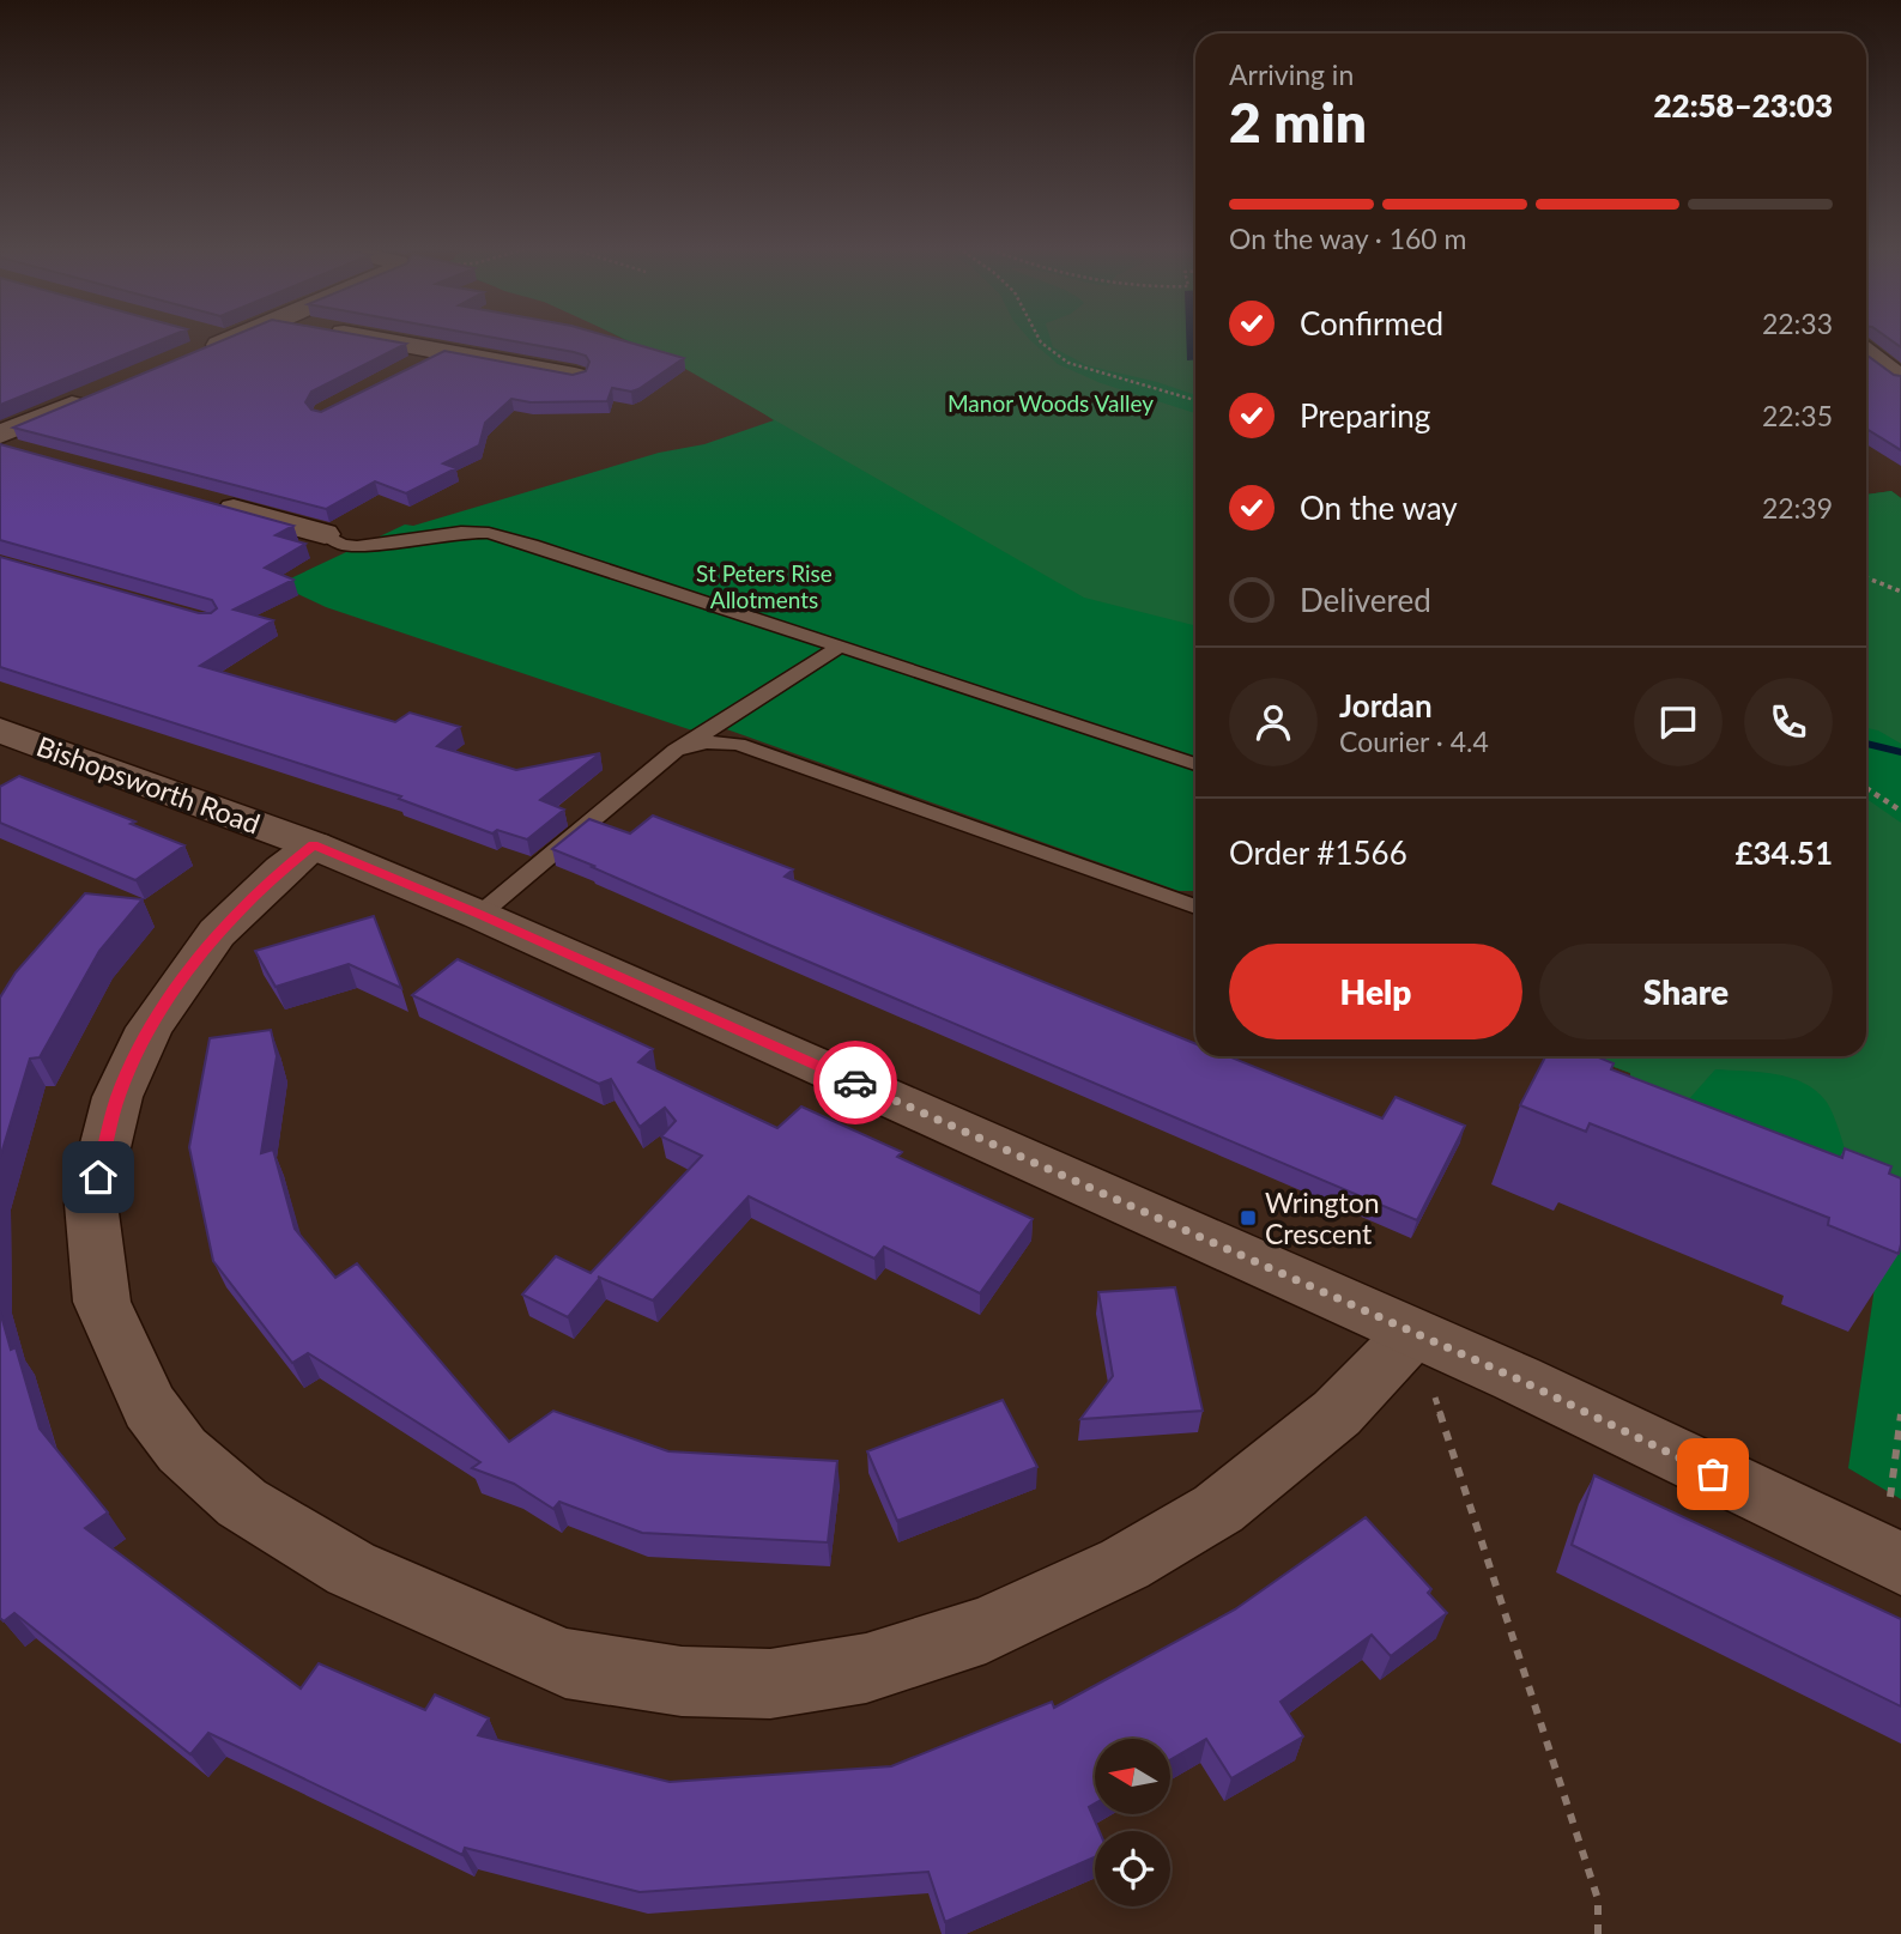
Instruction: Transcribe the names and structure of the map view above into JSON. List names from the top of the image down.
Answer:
{
  "streets": {
    "street": ["Bishopsworth Road"]
  },
  "parks": ["Manor Woods Valley", "St Peters Rise Allotments"],
  "places": {
    "transit": ["Wrington Crescent"]
  },
  "north": "left",
  "page": {
    "heading": ["2 min", "Arriving in", "22:58–23:03"],
    "panel": [
      "Jordan",
      "Courier · 4.4",
      "Order #1566",
      "£34.51"
    ],
    "bar": "On the way · 160 m",
    "list": [
      ["Confirmed", "22:33"],
      ["Preparing", "22:35"],
      ["On the way", "22:39"],
      "Delivered"
    ],
    "buttons": ["Help", "Share"]
  }
}
